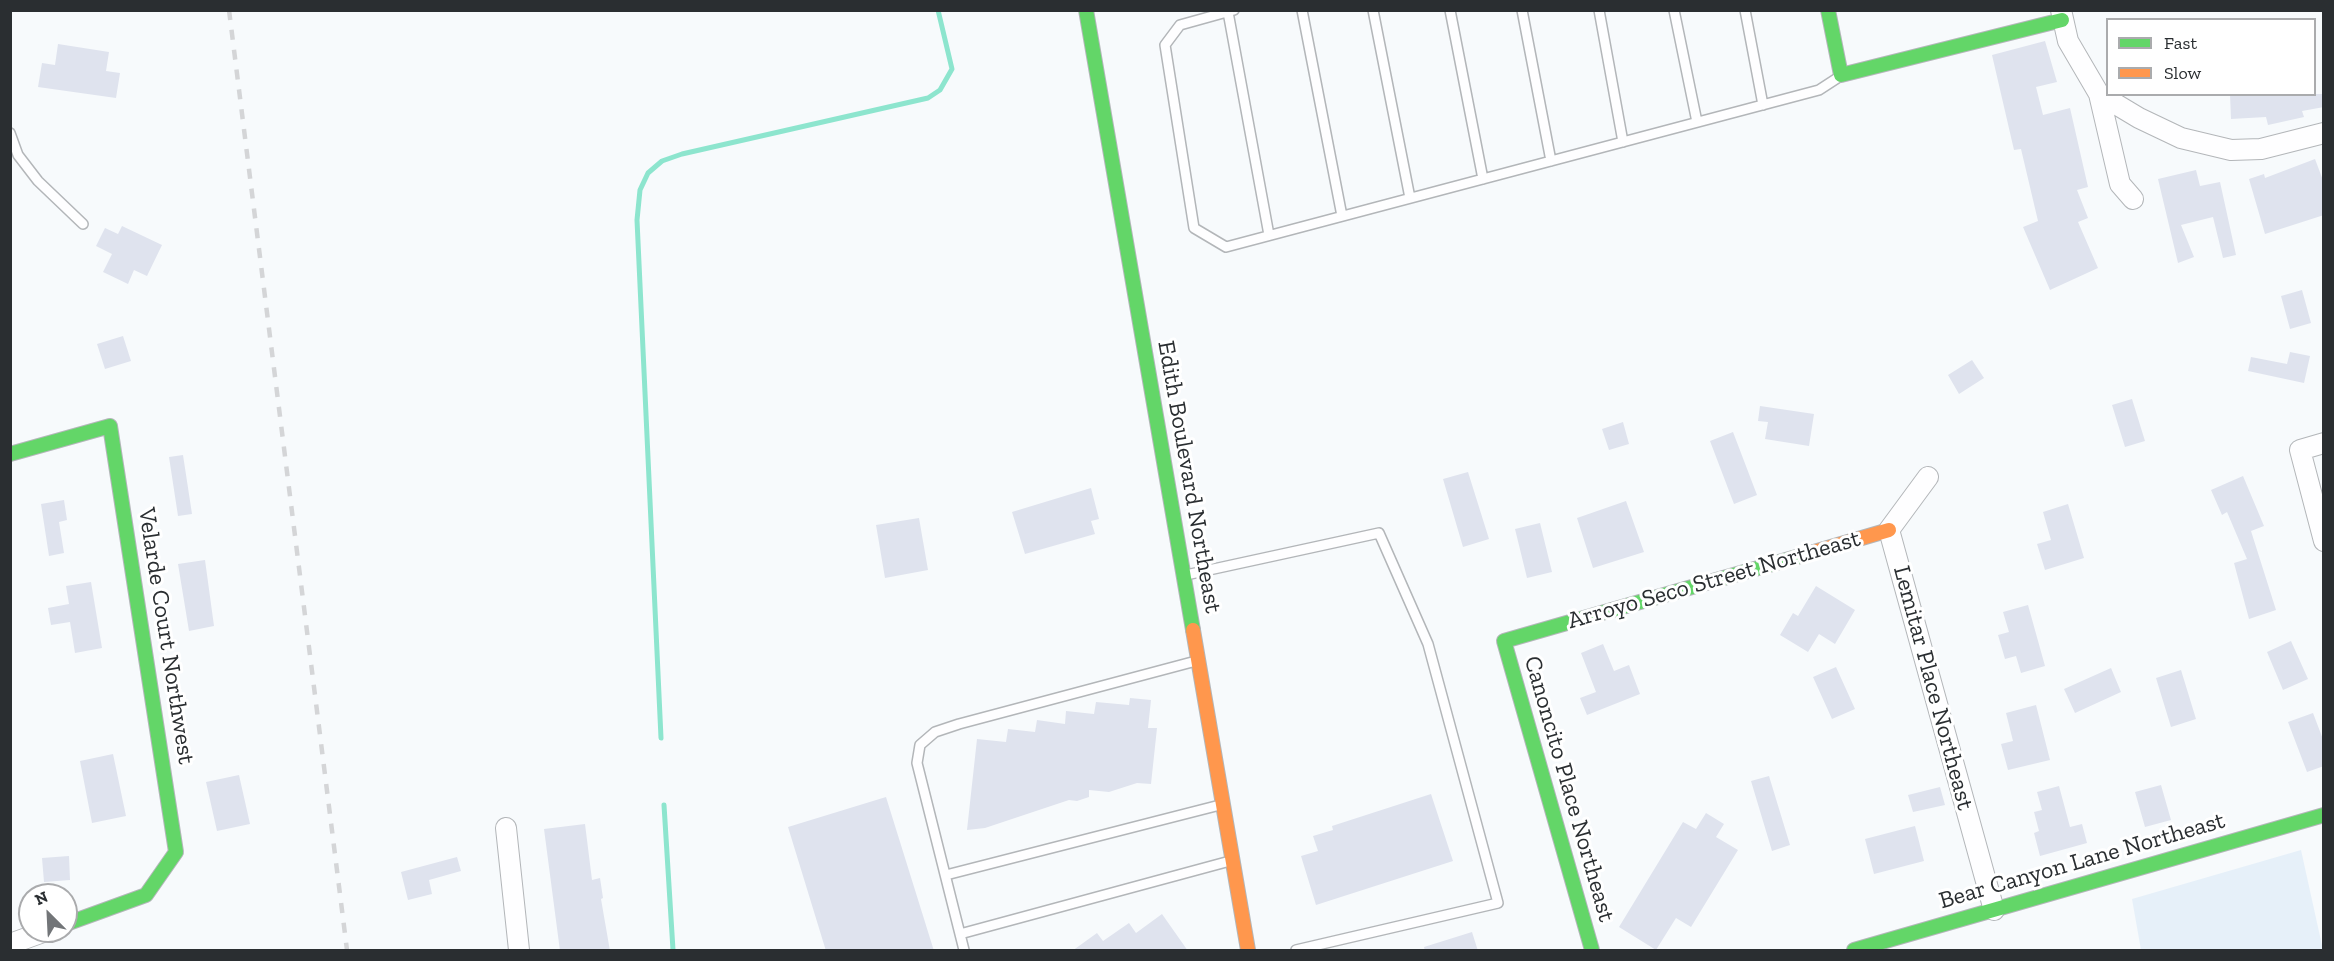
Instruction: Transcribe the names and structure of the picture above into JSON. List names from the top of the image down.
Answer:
{
  "streets": {
    "street": [
      "Edith Boulevard Northeast",
      "Arroyo Seco Street Northeast",
      "Velarde Court Northwest",
      "Lemitar Place Northeast",
      "Canoncito Place Northeast",
      "Bear Canyon Lane Northeast"
    ]
  },
  "crossings": [
    ["Arroyo Seco Street Northeast", "Lemitar Place Northeast"],
    ["Arroyo Seco Street Northeast", "Canoncito Place Northeast"],
    ["Lemitar Place Northeast", "Bear Canyon Lane Northeast"]
  ],
  "legend": ["Fast", "Slow"],
  "north": "top left"
}
